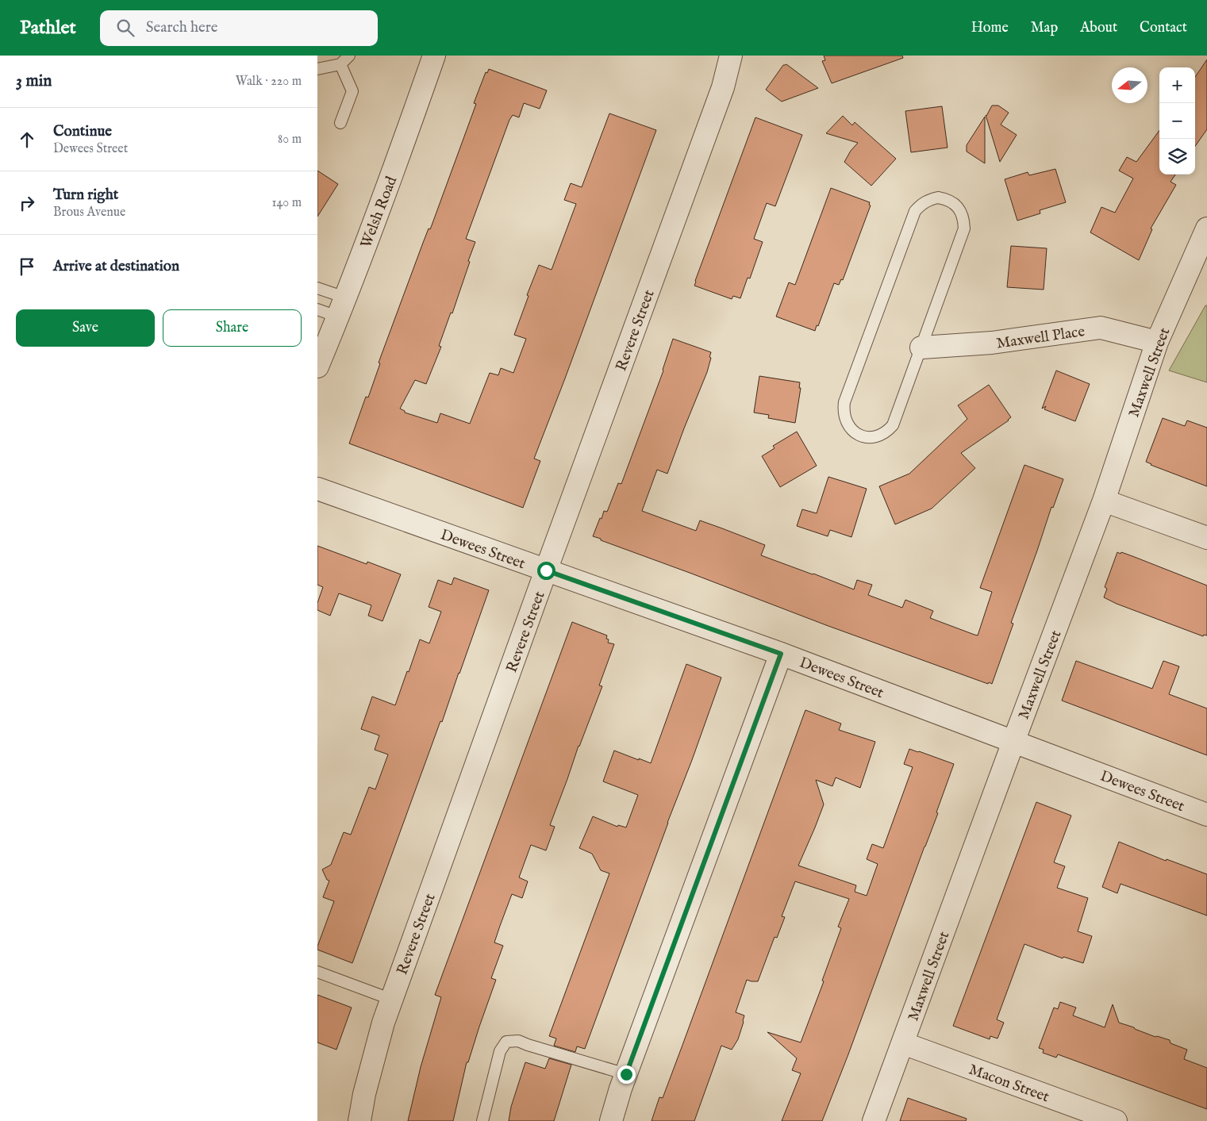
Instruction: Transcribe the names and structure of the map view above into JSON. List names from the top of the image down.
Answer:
{
  "streets": {
    "street": [
      "Welsh Road",
      "Revere Street",
      "Maxwell Place",
      "Maxwell Street",
      "Dewees Street",
      "Macon Street"
    ]
  },
  "crossings": [
    ["Revere Street", "Dewees Street"],
    ["Maxwell Place", "Maxwell Street"],
    ["Maxwell Street", "Dewees Street"],
    ["Maxwell Street", "Macon Street"]
  ],
  "north": "left",
  "page": {
    "header": "Pathlet",
    "search": "Search here",
    "nav": [
      "Home",
      "Map",
      "About",
      "Contact"
    ],
    "heading": ["3 min", "Walk · 220 m"],
    "map_buttons": ["+", "−"],
    "list": [
      ["Continue", "Dewees Street", "80 m"],
      ["Turn right", "Brous Avenue", "140 m"],
      "Arrive at destination"
    ],
    "buttons": ["Save", "Share"]
  }
}
